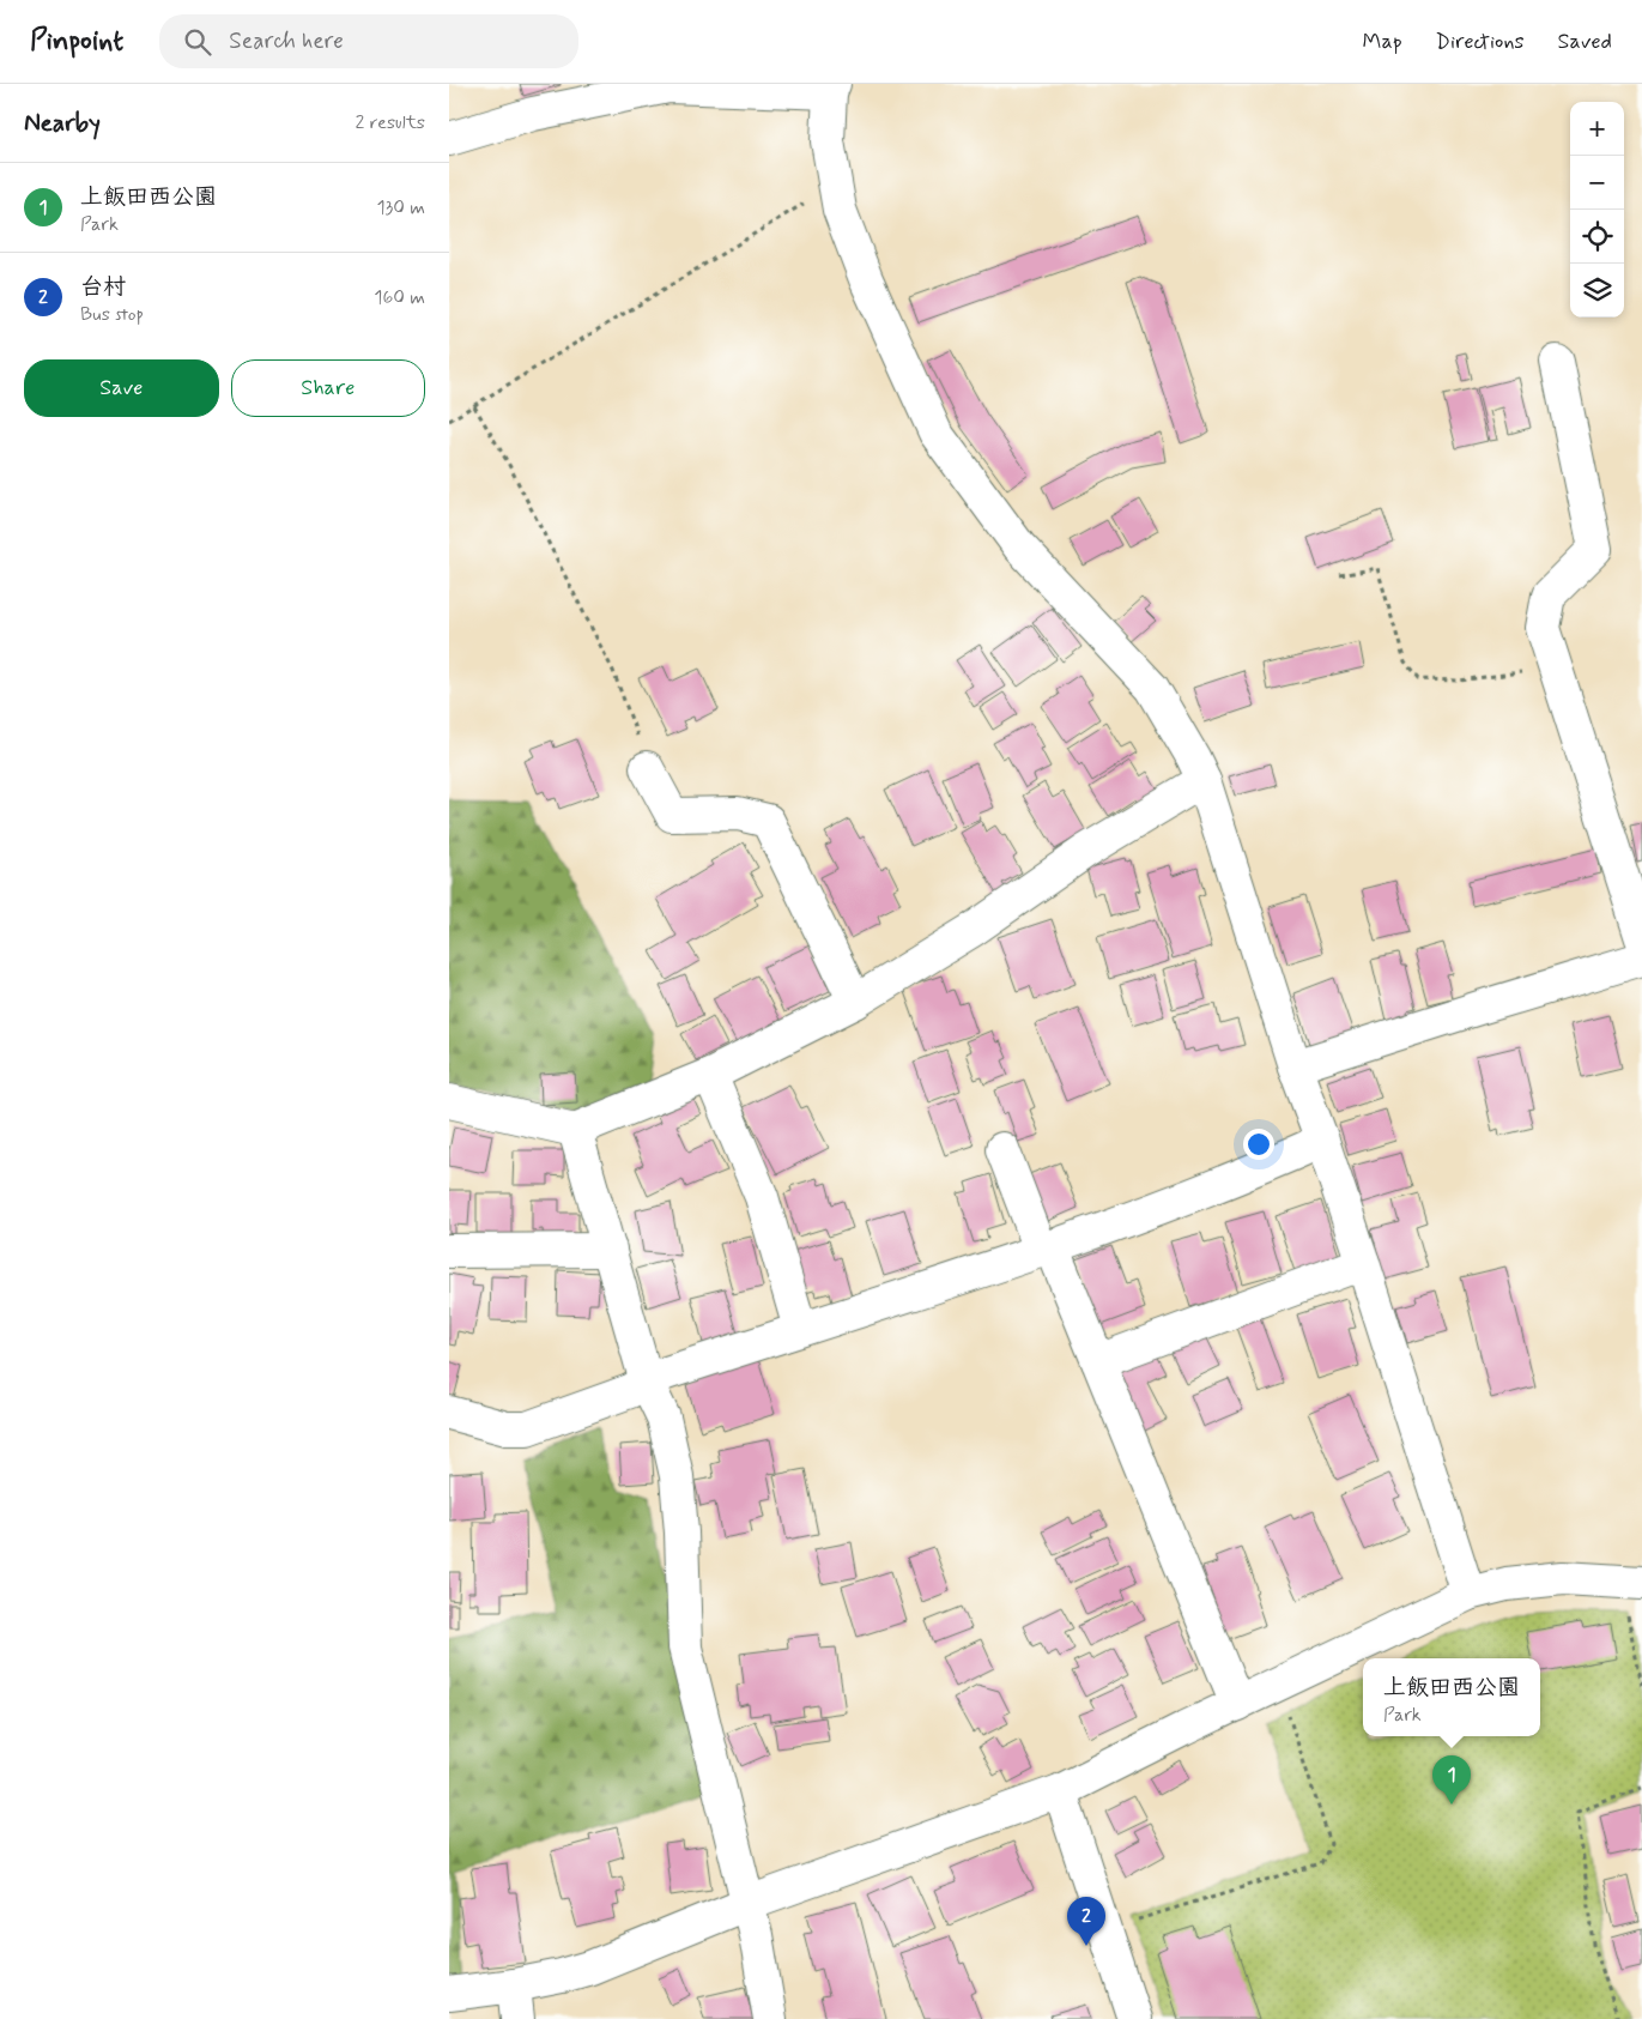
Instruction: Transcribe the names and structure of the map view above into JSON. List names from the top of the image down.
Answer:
{
  "page": {
    "header": "Pinpoint",
    "search": "Search here",
    "nav": ["Map", "Directions", "Saved"],
    "heading": ["Nearby", "2 results"],
    "map_buttons": ["+", "−"],
    "list": [
      {
        "mark": "1",
        "name": "上飯田西公園",
        "note": "Park",
        "value": "130 m"
      },
      {
        "mark": "2",
        "name": "台村",
        "note": "Bus stop",
        "value": "160 m"
      }
    ],
    "buttons": ["Save", "Share"],
    "popup": ["上飯田西公園", "Park"],
    "pins": ["1", "2"]
  }
}
